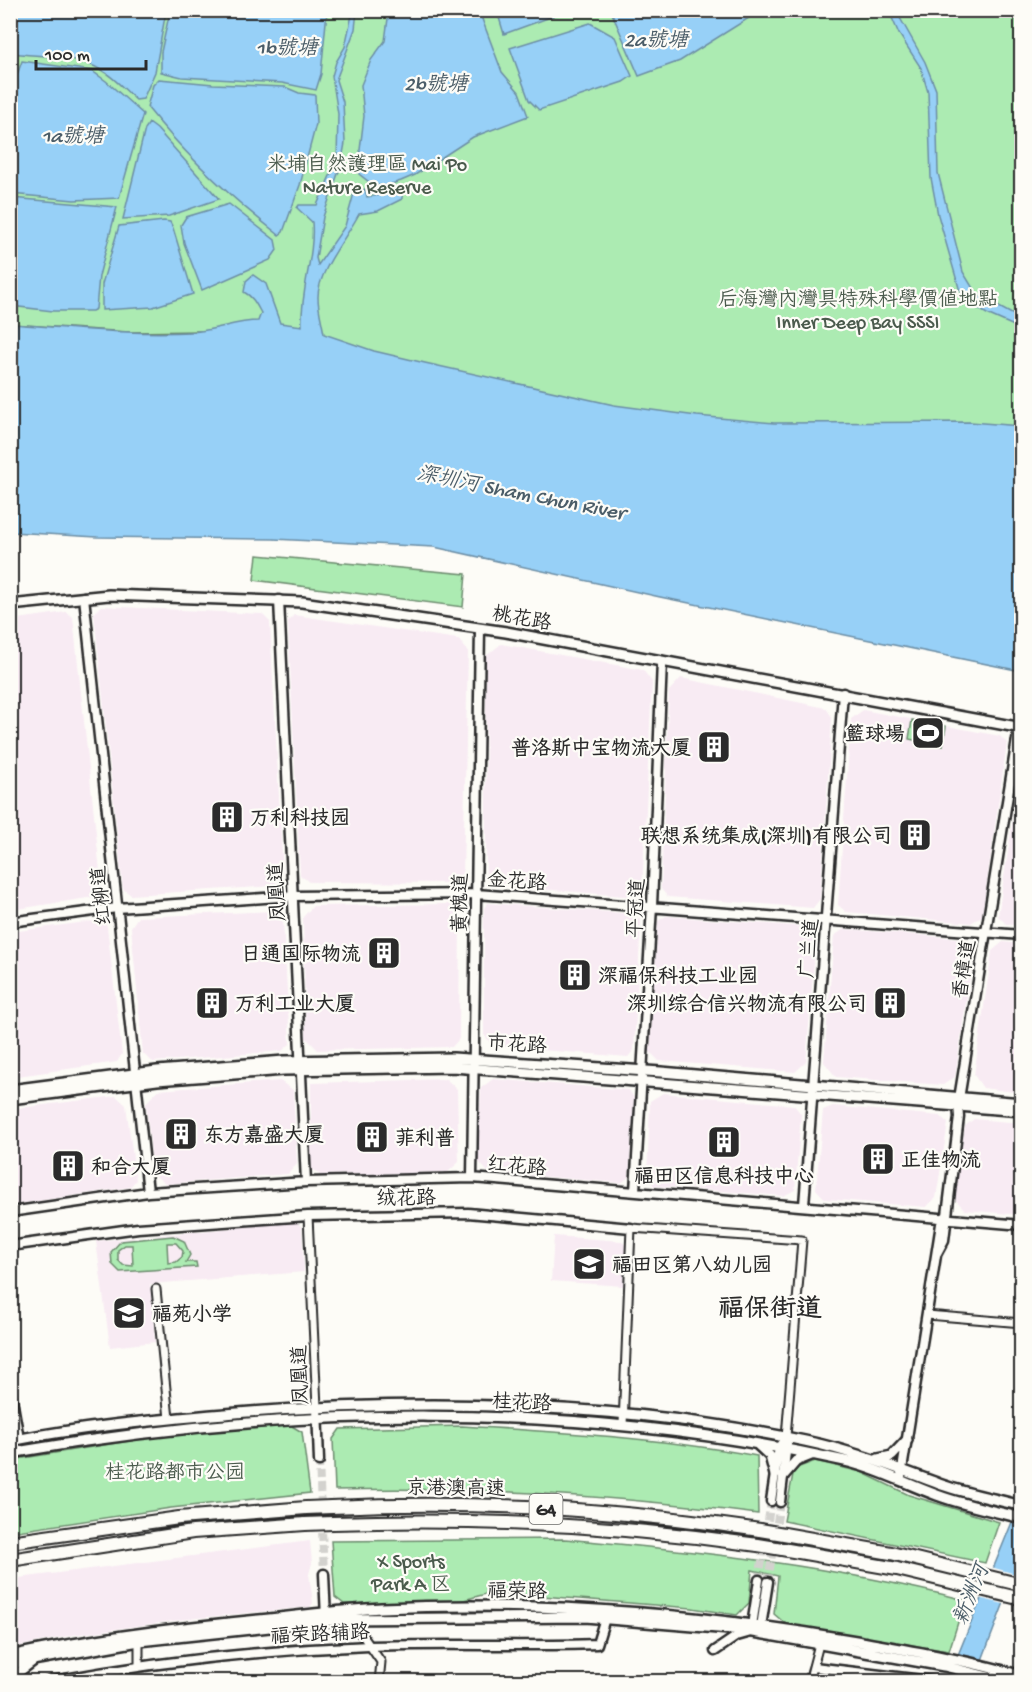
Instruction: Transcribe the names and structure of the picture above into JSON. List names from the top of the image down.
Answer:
{
  "streets": {
    "highway": ["京港澳高速", "G4"],
    "main road": [
      "桃花路",
      "市花路",
      "桂花路",
      "福荣路"
    ],
    "street": [
      "金花路",
      "凤凰道",
      "红柳道",
      "黄槐道",
      "平冠道",
      "广兰道",
      "香樟道",
      "红花路",
      "绒花路",
      "福荣路辅路"
    ]
  },
  "crossings": [
    ["桃花路", "凤凰道"],
    ["桃花路", "红柳道"],
    ["桃花路", "黄槐道"],
    ["桃花路", "平冠道"],
    ["桃花路", "广兰道"],
    ["桃花路", "香樟道"],
    ["金花路", "凤凰道"],
    ["金花路", "红柳道"],
    ["金花路", "黄槐道"],
    ["金花路", "平冠道"],
    ["金花路", "广兰道"],
    ["金花路", "香樟道"],
    ["凤凰道", "市花路"],
    ["凤凰道", "红花路"],
    ["凤凰道", "绒花路"],
    ["凤凰道", "桂花路"],
    ["红柳道", "市花路"],
    ["红柳道", "红花路"],
    ["黄槐道", "市花路"],
    ["黄槐道", "红花路"],
    ["平冠道", "市花路"],
    ["平冠道", "红花路"],
    ["广兰道", "市花路"],
    ["广兰道", "红花路"],
    ["香樟道", "市花路"],
    ["香樟道", "红花路"],
    ["香樟道", "桂花路"],
    ["绒花路", "桂花路"],
    ["福荣路", "福荣路辅路"]
  ],
  "districts": ["福保街道"],
  "water": [
    "2a號塘",
    "1b號塘",
    "2b號塘",
    "1a號塘",
    "深圳河 Sham Chun River",
    "新洲河"
  ],
  "parks": [
    "米埔自然護理區 Mai Po Nature Reserve",
    "后海灣內灣具特殊科學價值地點 Inner Deep Bay SSSI",
    "桂花路都市公园",
    "X Sports Park A 区"
  ],
  "places": {
    "sports": ["籃球場"],
    "building": [
      "普洛斯中宝物流大厦",
      "万利科技园",
      "联想系统集成(深圳)有限公司",
      "日通国际物流",
      "深福保科技工业园",
      "万利工业大厦",
      "深圳综合信兴物流有限公司",
      "东方嘉盛大厦",
      "菲利普",
      "福田区信息科技中心",
      "正佳物流",
      "和合大厦"
    ],
    "school or university": ["福田区第八幼儿园", "福苑小学"]
  },
  "scale_bar": "100 m"
}
